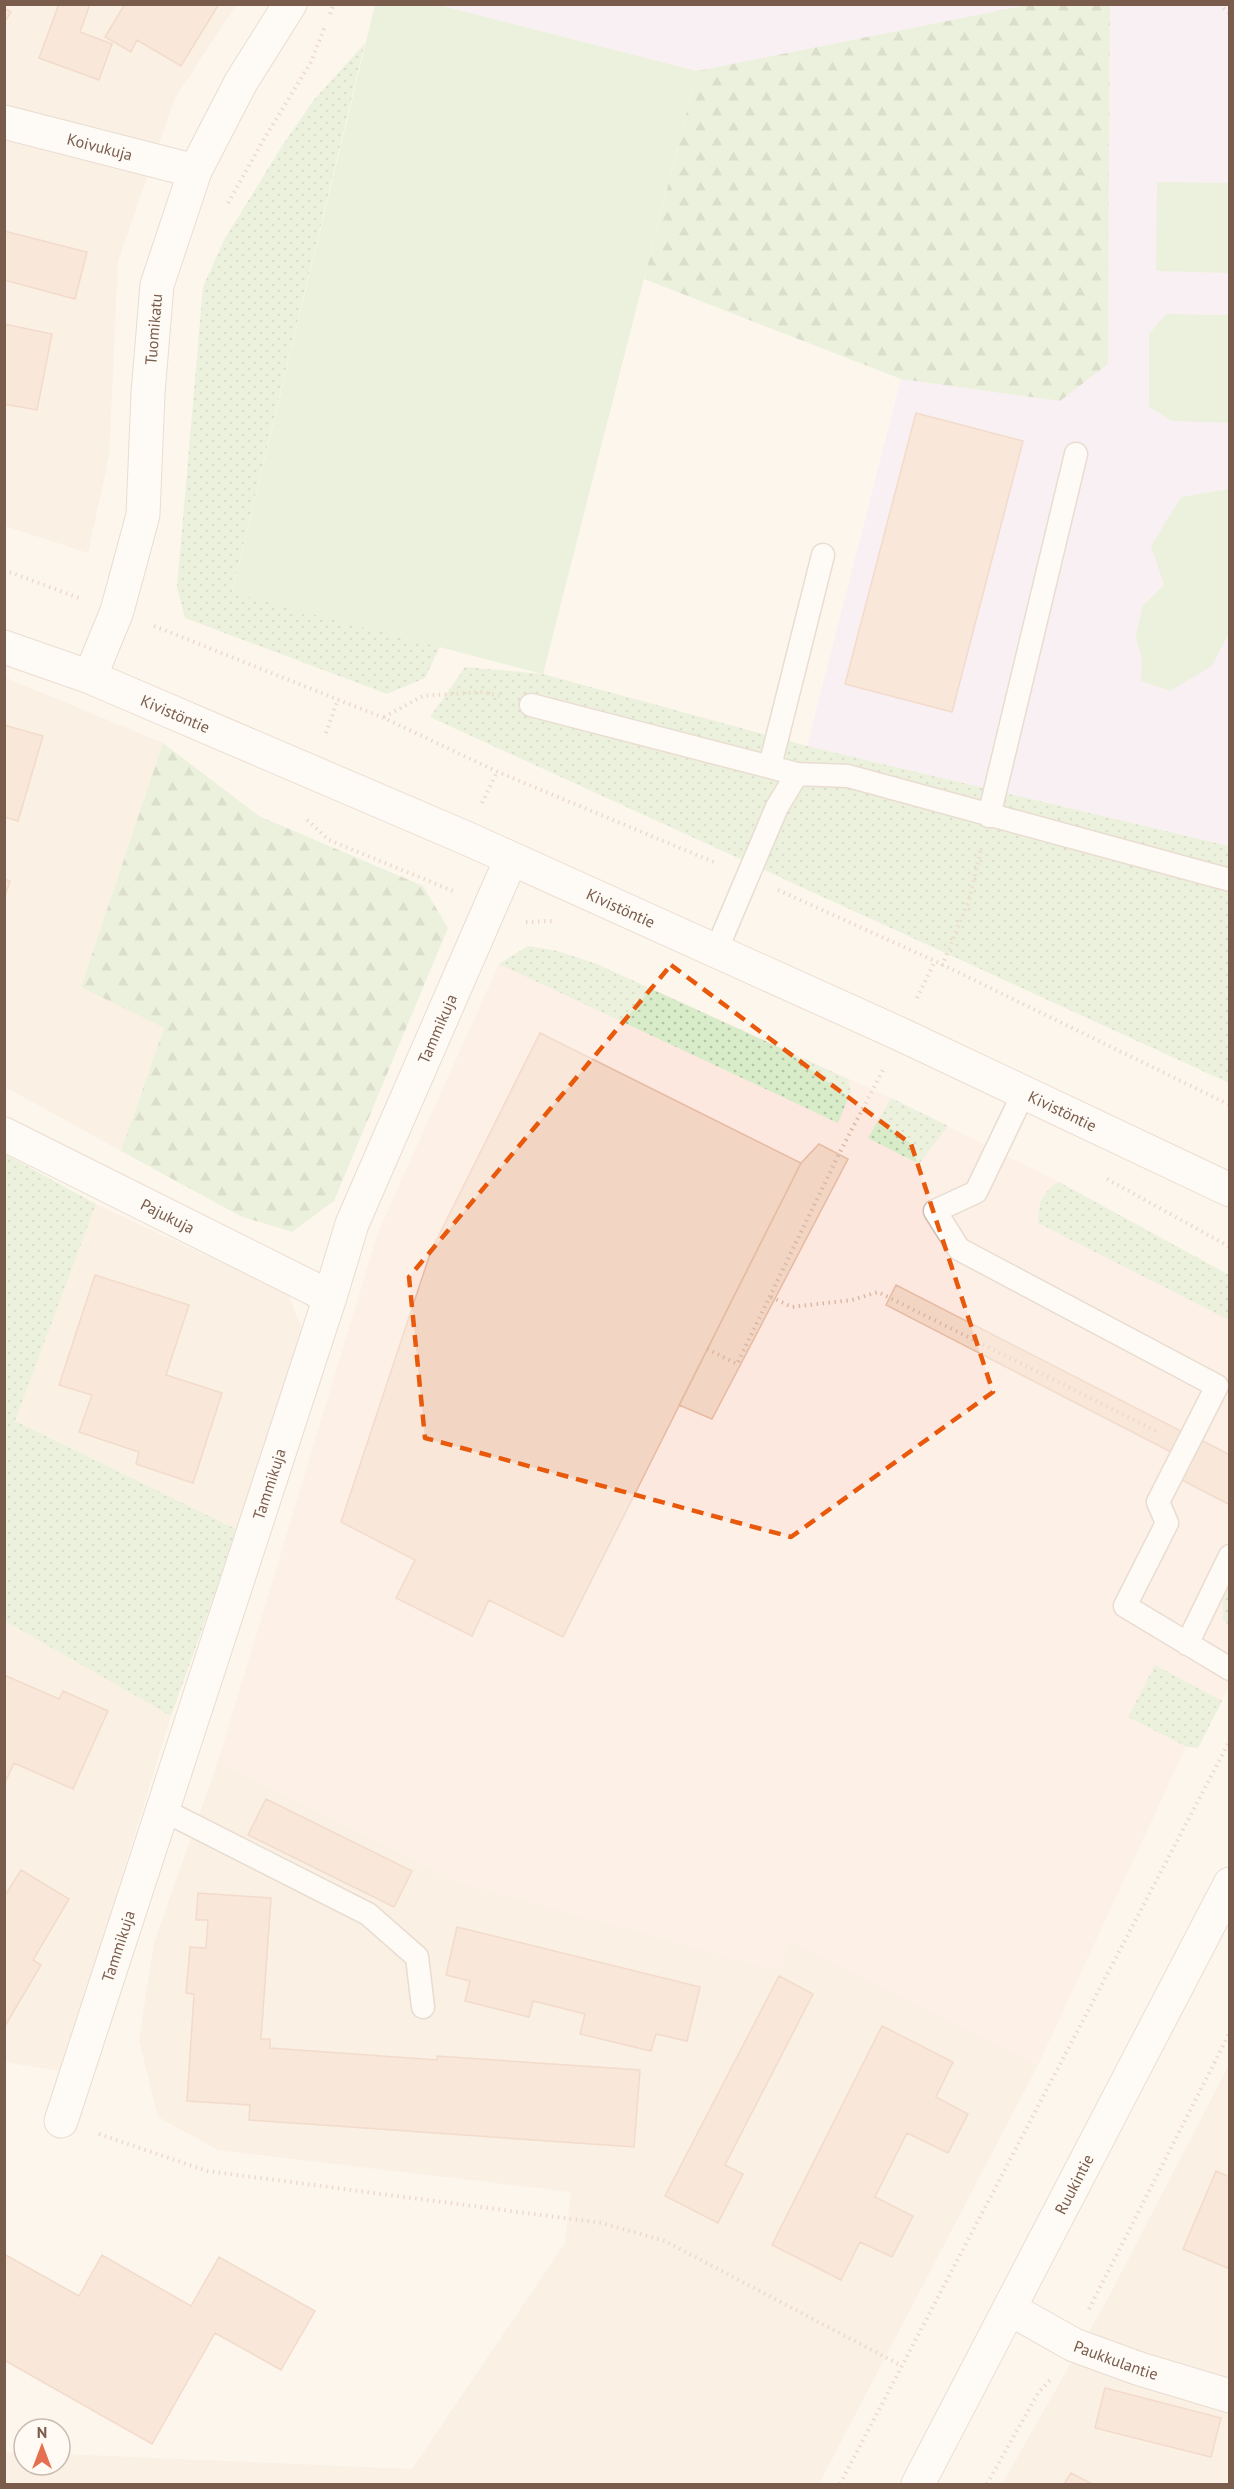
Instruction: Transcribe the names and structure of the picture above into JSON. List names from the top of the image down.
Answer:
{
  "streets": {
    "street": [
      "Koivukuja",
      "Tuomikatu",
      "Kivistöntie",
      "Tammikuja",
      "Pajukuja",
      "Ruukintie",
      "Paukkulantie"
    ]
  },
  "crossings": [
    ["Koivukuja", "Tuomikatu"],
    ["Tuomikatu", "Kivistöntie"],
    ["Kivistöntie", "Tammikuja"],
    ["Tammikuja", "Pajukuja"],
    ["Ruukintie", "Paukkulantie"]
  ],
  "north": "top"
}
